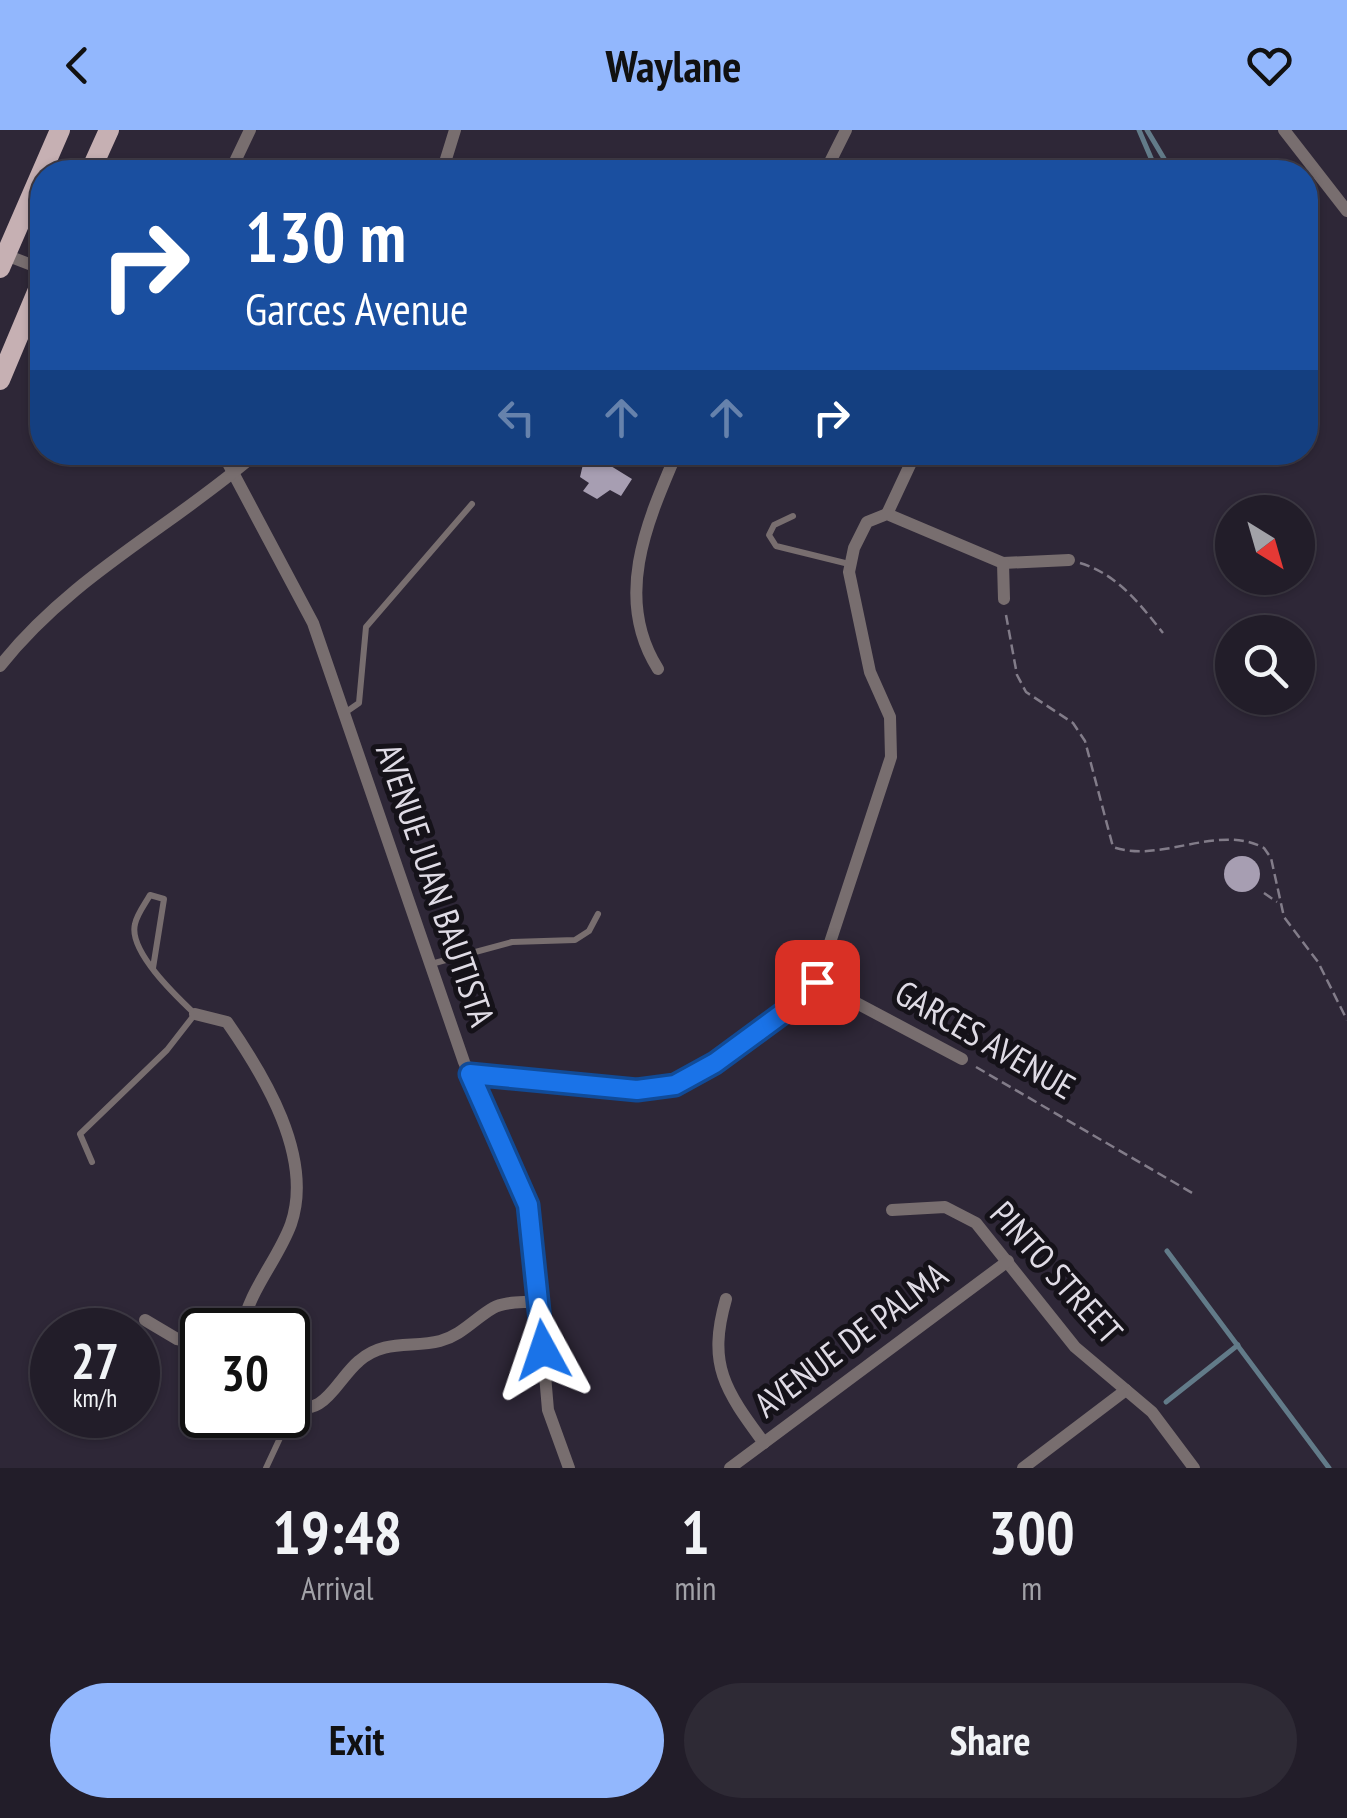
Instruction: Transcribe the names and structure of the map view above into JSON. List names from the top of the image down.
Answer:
{
  "streets": {
    "street": [
      "AVENUE JUAN BAUTISTA",
      "GARCES AVENUE",
      "PINTO STREET",
      "AVENUE DE PALMA"
    ]
  },
  "crossings": [
    ["PINTO STREET", "AVENUE DE PALMA"]
  ],
  "north": "bottom right",
  "page": {
    "header": "Waylane",
    "turn": ["130 m", "Garces Avenue"],
    "speed": "27 km/h",
    "limit": "30",
    "eta": [
      "19:48",
      "Arrival",
      "1",
      "min",
      "300",
      "m"
    ],
    "buttons": ["Exit", "Share"]
  }
}
